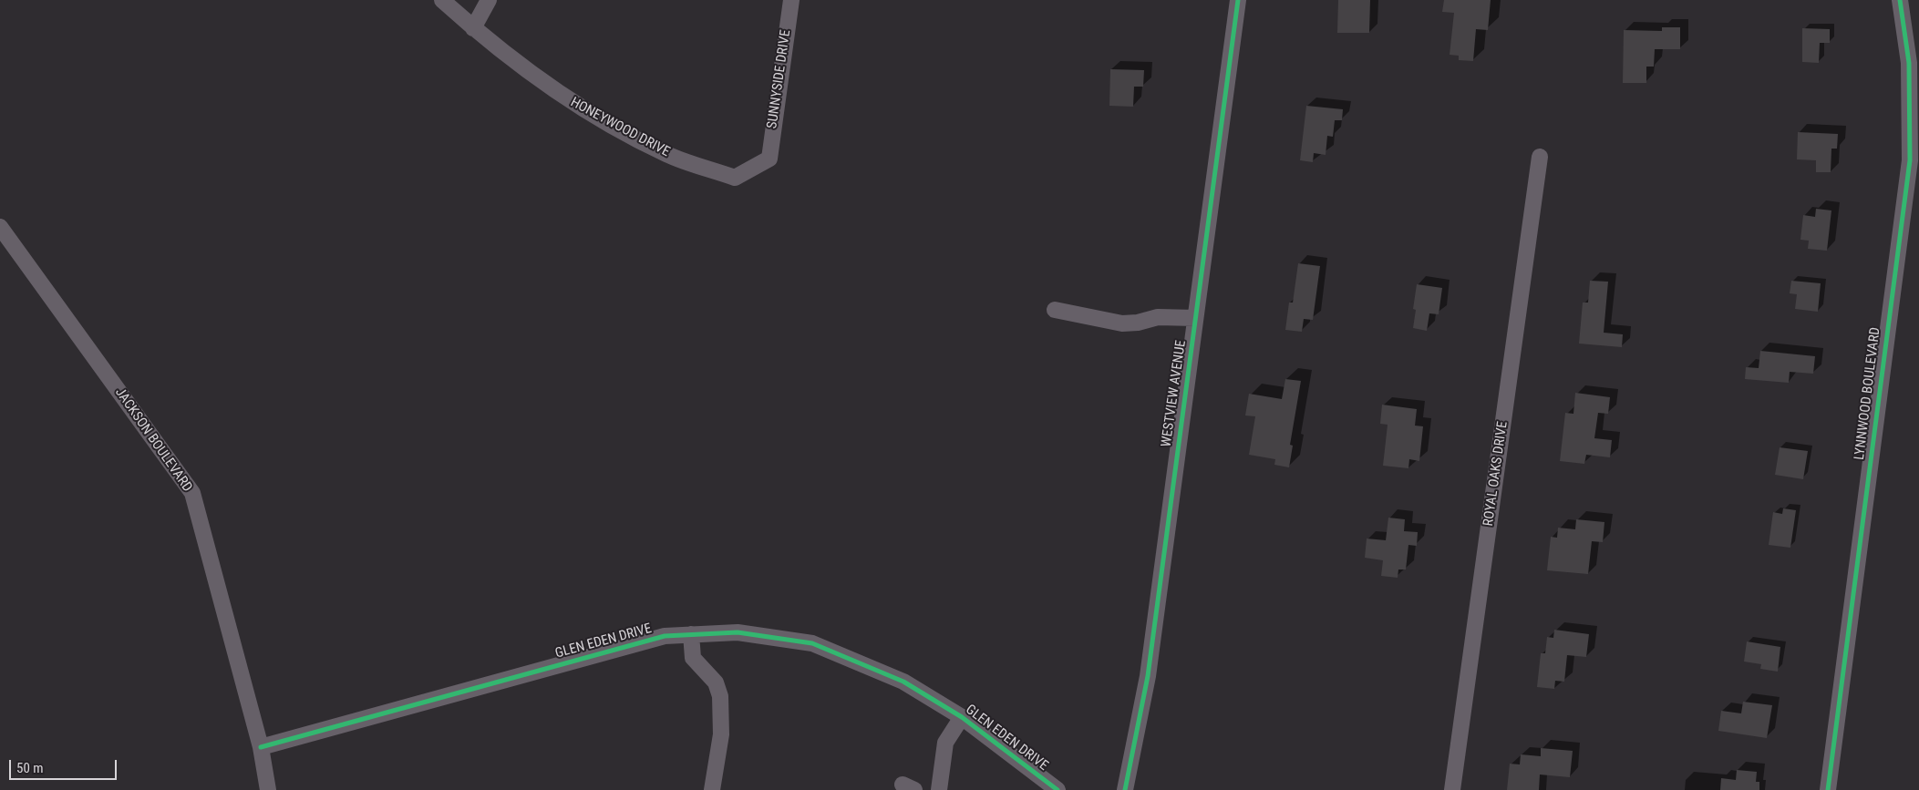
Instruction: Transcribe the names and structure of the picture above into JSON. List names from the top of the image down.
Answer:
{
  "streets": {
    "street": [
      "SUNNYSIDE DRIVE",
      "HONEYWOOD DRIVE",
      "WESTVIEW AVENUE",
      "LYNNWOOD BOULEVARD",
      "JACKSON BOULEVARD",
      "ROYAL OAKS DRIVE",
      "GLEN EDEN DRIVE"
    ]
  },
  "crossings": [
    ["SUNNYSIDE DRIVE", "HONEYWOOD DRIVE"],
    ["JACKSON BOULEVARD", "GLEN EDEN DRIVE"]
  ],
  "scale_bar": "50 m"
}
